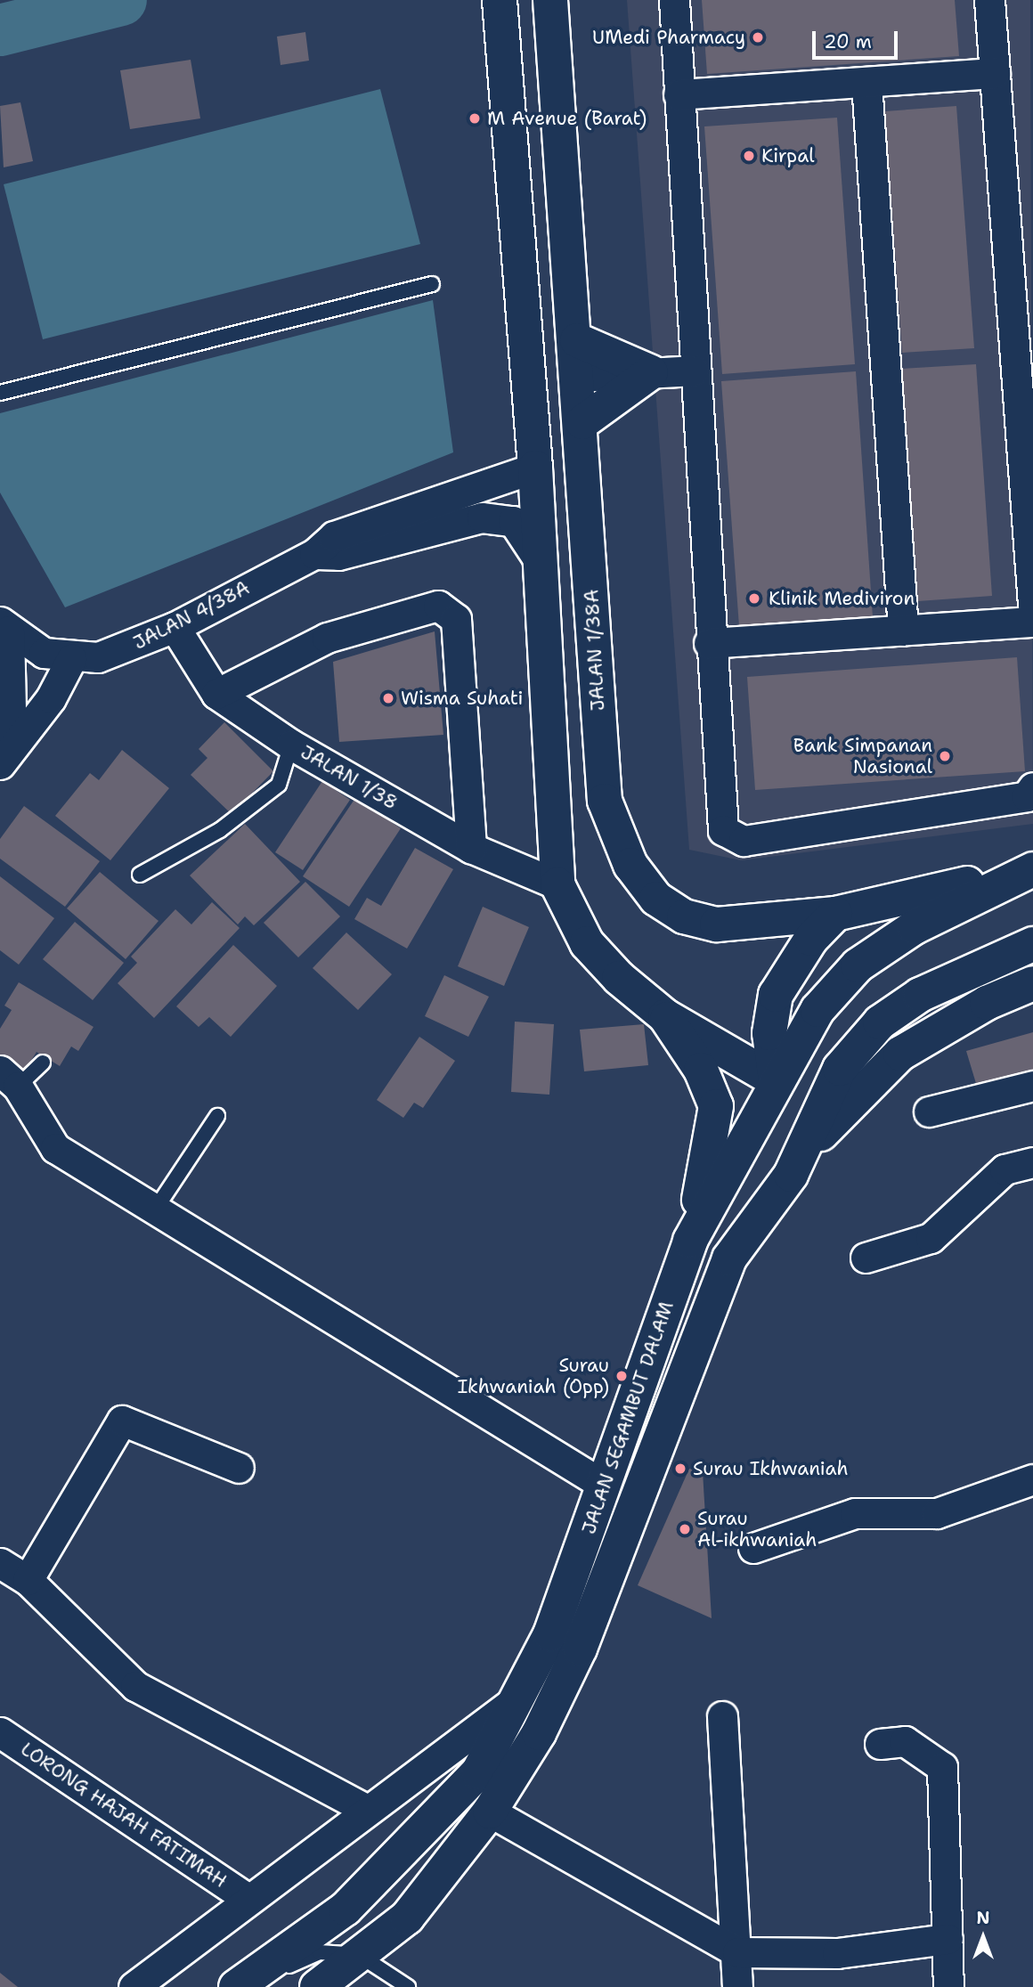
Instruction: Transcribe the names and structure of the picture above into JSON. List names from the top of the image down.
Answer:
{
  "streets": {
    "main road": ["JALAN 1/38A", "JALAN SEGAMBUT DALAM"],
    "street": ["JALAN 4/38A", "JALAN 1/38", "LORONG HAJAH FATIMAH"]
  },
  "crossings": [
    ["JALAN 4/38A", "JALAN 1/38"],
    ["JALAN 1/38A", "JALAN SEGAMBUT DALAM"]
  ],
  "places": [
    "UMedi Pharmacy",
    "M Avenue (Barat)",
    "Kirpal",
    "Klinik Mediviron",
    "Wisma Suhati",
    "Bank Simpanan Nasional",
    "Surau Ikhwaniah (Opp)",
    "Surau Ikhwaniah",
    "Surau Al-ikhwaniah"
  ],
  "scale_bar": "20 m",
  "north": "top"
}
